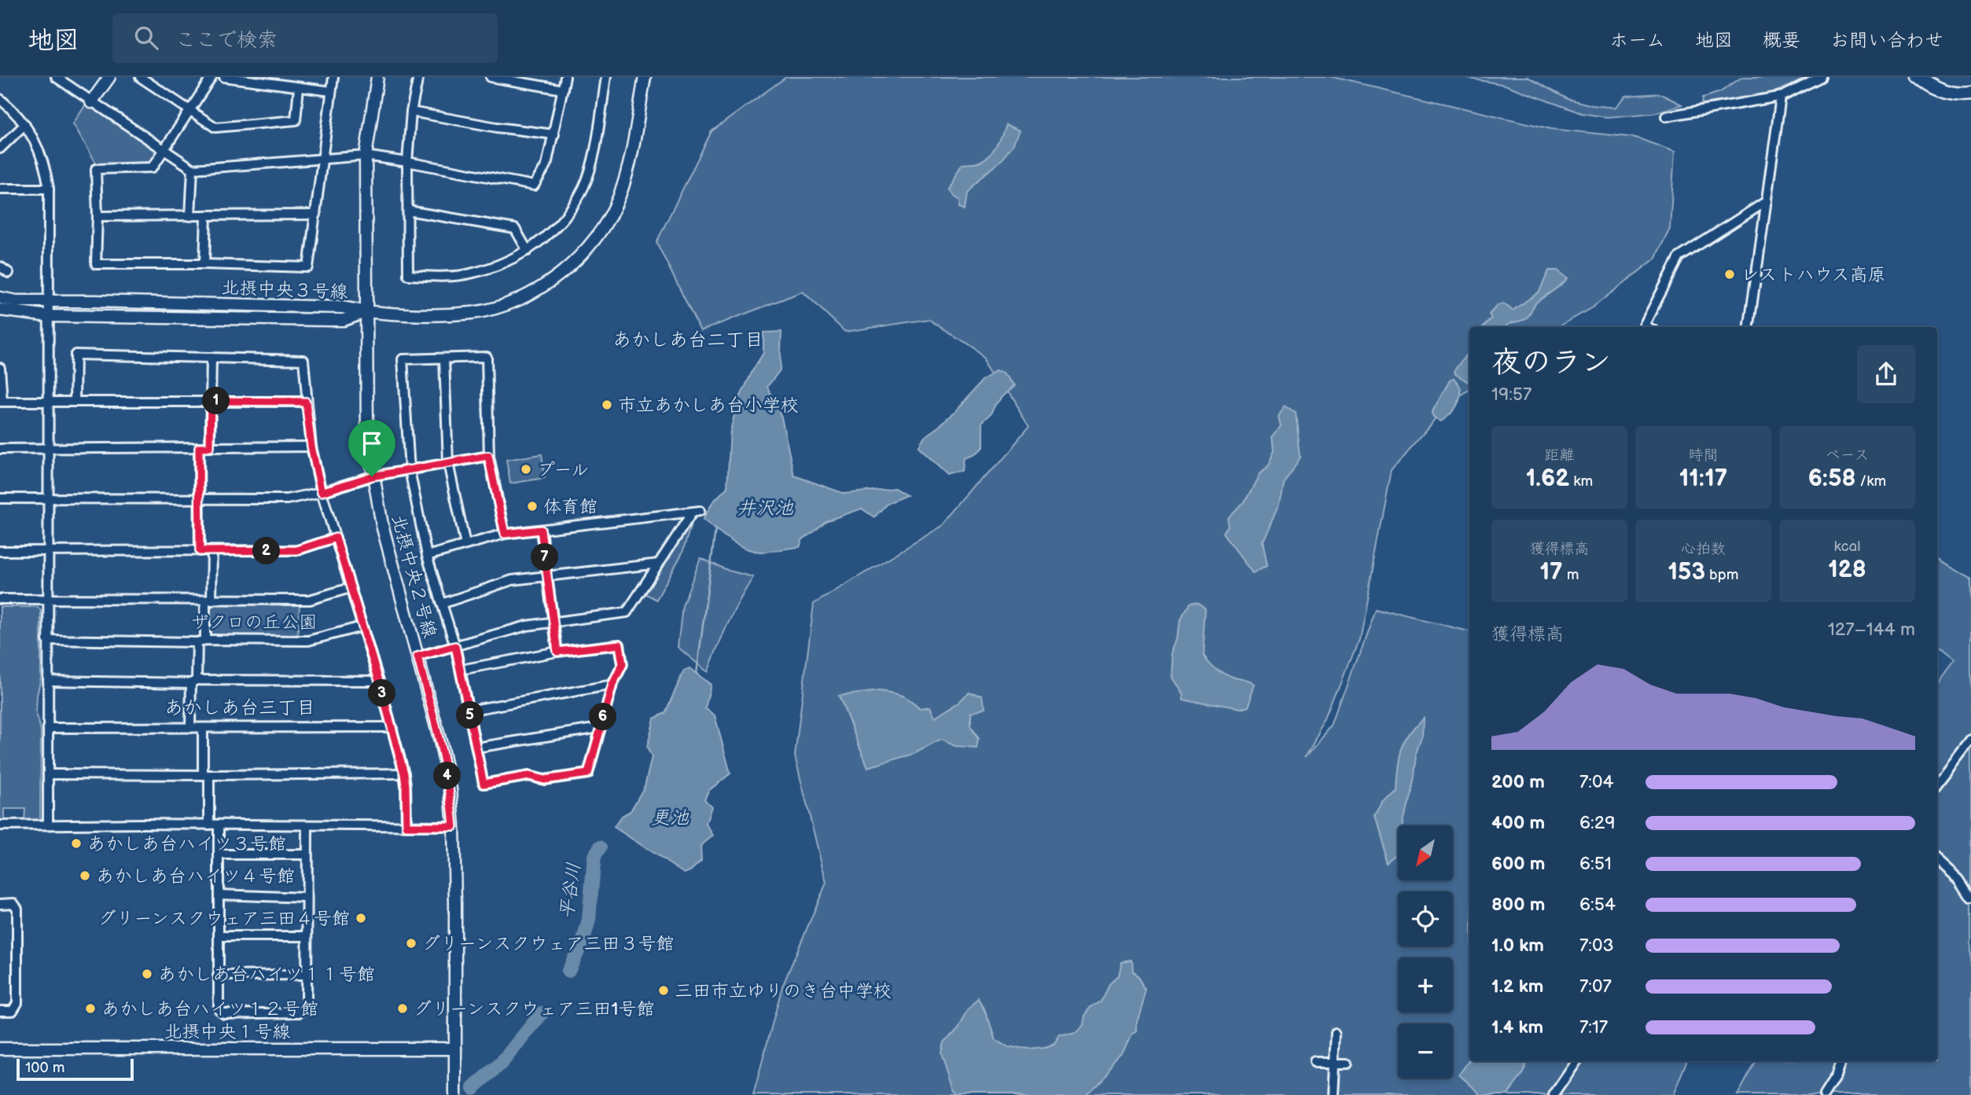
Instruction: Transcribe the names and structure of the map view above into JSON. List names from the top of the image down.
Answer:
{
  "streets": {
    "street": ["北摂中央３号線", "北摂中央２号線", "北摂中央１号線"]
  },
  "crossings": [
    ["北摂中央３号線", "北摂中央２号線"],
    ["北摂中央２号線", "北摂中央１号線"]
  ],
  "districts": ["あかしあ台二丁目", "あかしあ台三丁目"],
  "water": ["井沢池", "更池", "平谷川"],
  "parks": ["ザクロの丘公園"],
  "places": [
    "レストハウス高原",
    "市立あかしあ台小学校",
    "プール",
    "体育館",
    "あかしあ台ハイツ３号館",
    "あかしあ台ハイツ４号館",
    "グリーンスクウェア三田４号館",
    "グリーンスクウェア三田３号館",
    "あかしあ台ハイツ１１号館",
    "三田市立ゆりのき台中学校",
    "あかしあ台ハイツ１２号館",
    "グリーンスクウェア三田1号館"
  ],
  "scale_bar": "100 m",
  "north": "bottom left",
  "page": {
    "header": "地図",
    "search": "ここで検索",
    "nav": [
      "ホーム",
      "地図",
      "概要",
      "お問い合わせ"
    ],
    "heading": ["夜のラン", "19:57"],
    "pins": [
      "1",
      "2",
      "7",
      "3",
      "5",
      "6",
      "4"
    ],
    "stats": [
      ["距離", "1.62 km"],
      ["時間", "11:17"],
      ["ペース", "6:58 /km"],
      ["獲得標高", "17 m"],
      ["心拍数", "153 bpm"],
      ["kcal", "128"]
    ],
    "chart": ["獲得標高", "127–144 m"],
    "list": [
      {
        "name": "200 m",
        "note": "7:04"
      },
      {
        "name": "400 m",
        "note": "6:29"
      },
      {
        "name": "600 m",
        "note": "6:51"
      },
      {
        "name": "800 m",
        "note": "6:54"
      },
      {
        "name": "1.0 km",
        "note": "7:03"
      },
      {
        "name": "1.2 km",
        "note": "7:07"
      },
      {
        "name": "1.4 km",
        "note": "7:17"
      }
    ],
    "map_buttons": ["+", "−"],
    "scale": "100 m"
  }
}
